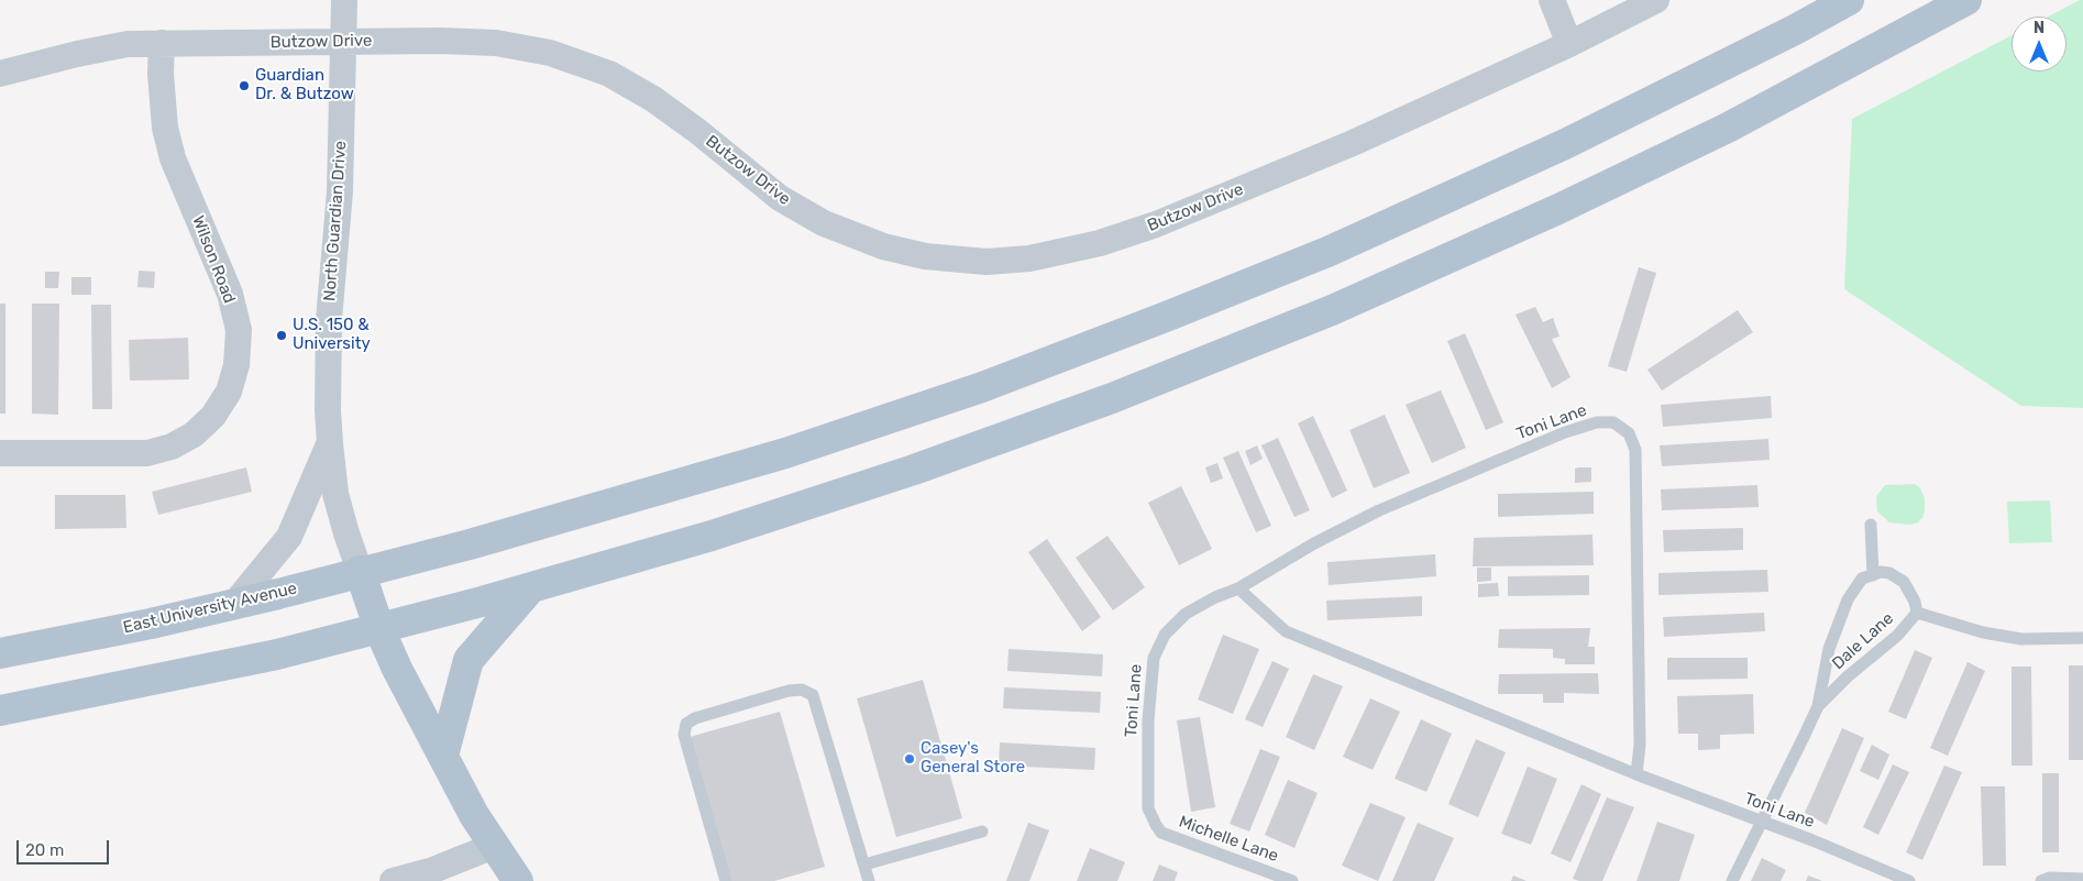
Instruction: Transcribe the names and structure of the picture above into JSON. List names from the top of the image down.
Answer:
{
  "streets": {
    "main road": ["East University Avenue"],
    "street": ["Butzow Drive", "North Guardian Drive", "Wilson Road"],
    "lane": ["Toni Lane", "Dale Lane", "Michelle Lane"]
  },
  "crossings": [
    ["Butzow Drive", "North Guardian Drive"],
    ["Butzow Drive", "Wilson Road"],
    ["North Guardian Drive", "East University Avenue"],
    ["Toni Lane", "Dale Lane"],
    ["Toni Lane", "Michelle Lane"]
  ],
  "places": ["Guardian Dr. & Butzow", "U.S. 150 & University", "Casey's General Store"],
  "scale_bar": "20 m",
  "north": "top"
}
